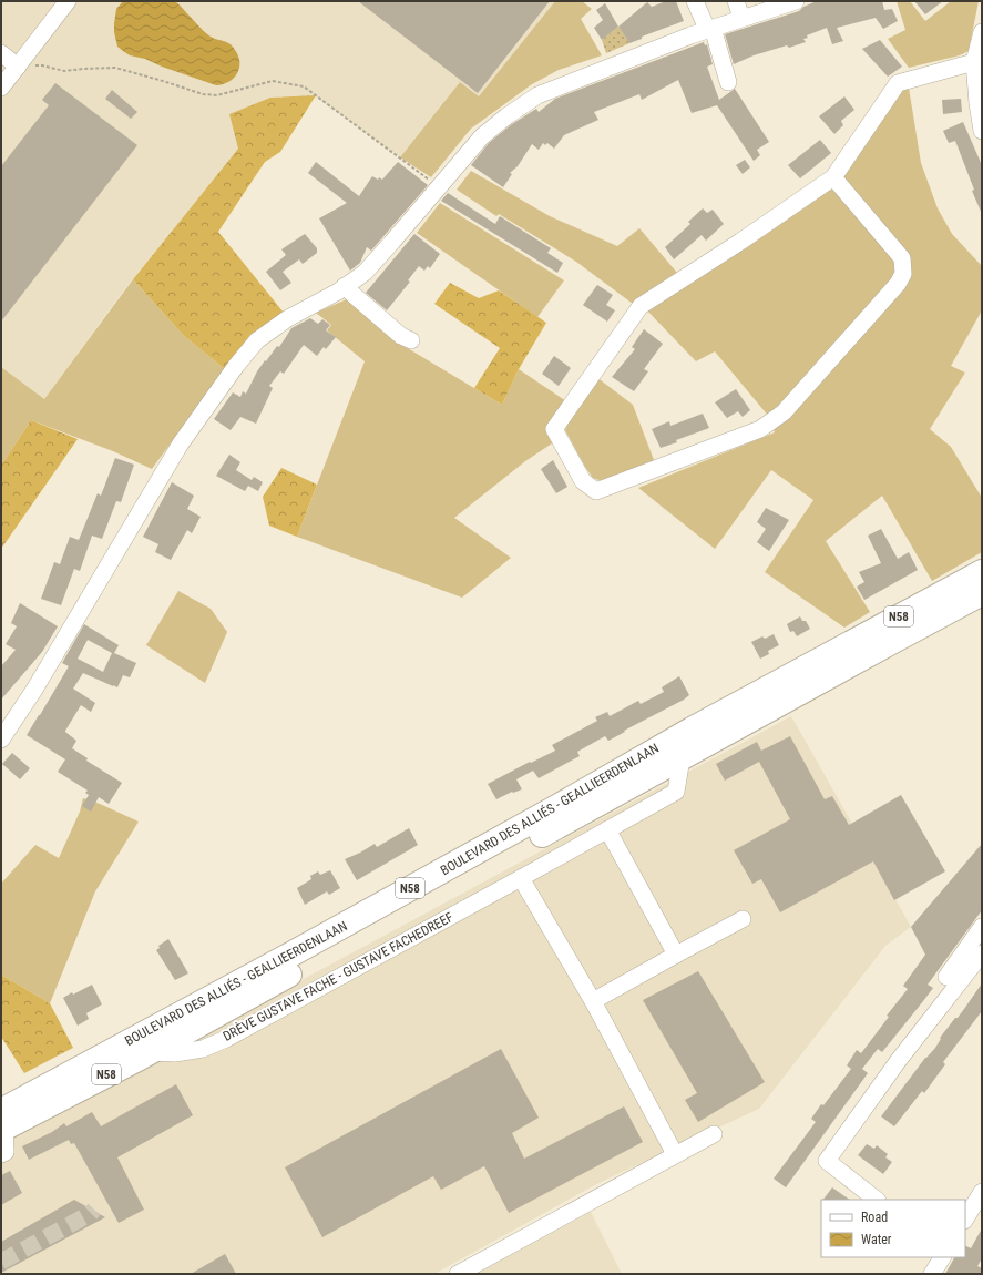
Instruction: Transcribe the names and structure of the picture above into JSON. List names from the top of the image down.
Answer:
{
  "streets": {
    "highway": ["N58", "BOULEVARD DES ALLIÉS - GEALLIEERDENLAAN"],
    "street": ["DRÈVE GUSTAVE FACHE - GUSTAVE FACHEDREEF"]
  },
  "crossings": [
    ["BOULEVARD DES ALLIÉS - GEALLIEERDENLAAN", "DRÈVE GUSTAVE FACHE - GUSTAVE FACHEDREEF"]
  ],
  "legend": ["Road", "Water"]
}
